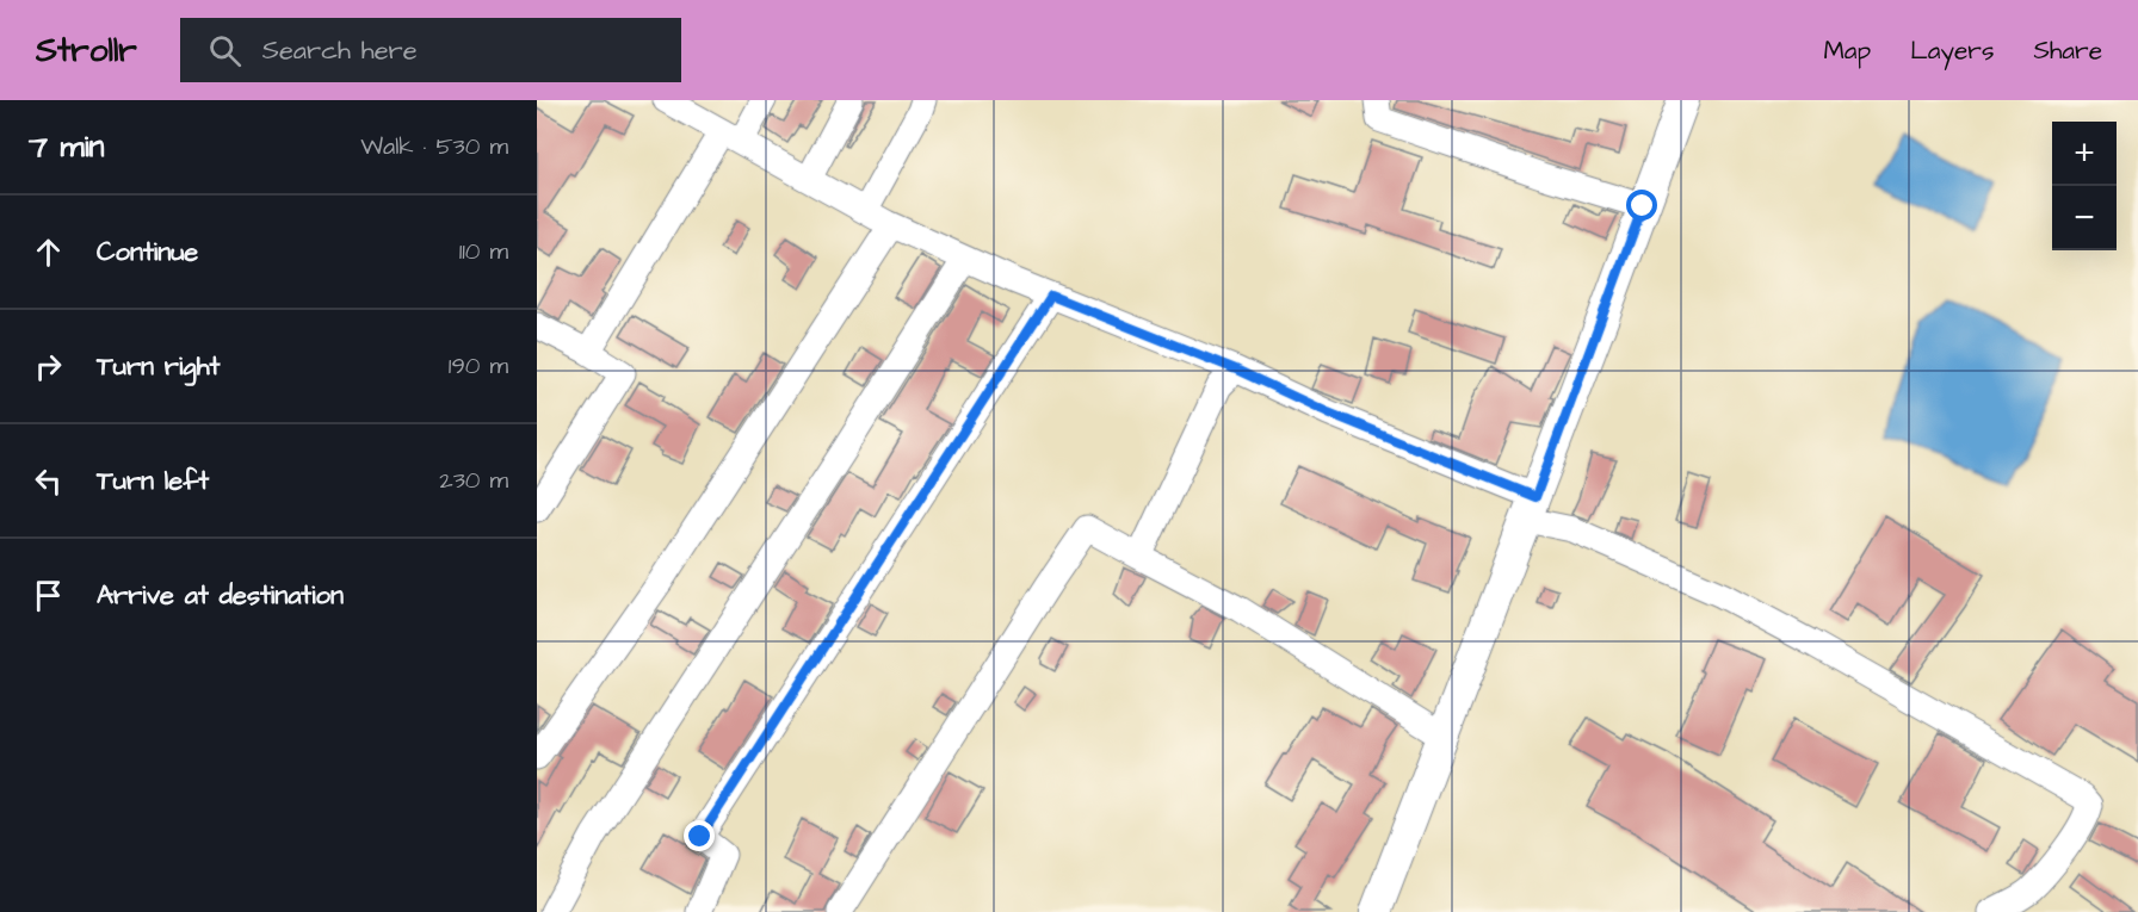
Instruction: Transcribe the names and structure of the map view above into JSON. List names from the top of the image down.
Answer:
{
  "page": {
    "header": "Strollr",
    "search": "Search here",
    "nav": ["Map", "Layers", "Share"],
    "heading": ["7 min", "Walk · 530 m"],
    "map_buttons": ["+", "−"],
    "list": [
      ["Continue", "110 m"],
      ["Turn right", "190 m"],
      ["Turn left", "230 m"],
      "Arrive at destination"
    ]
  }
}
